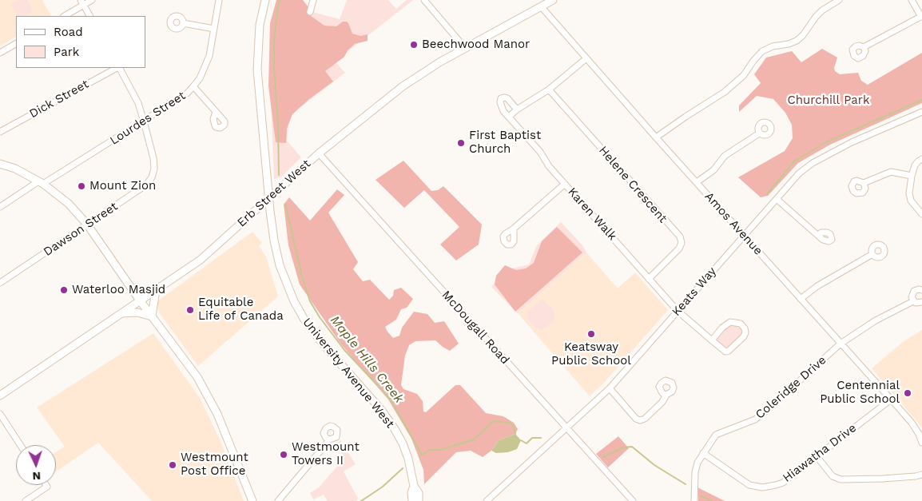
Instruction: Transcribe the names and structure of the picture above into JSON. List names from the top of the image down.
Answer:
{
  "streets": {
    "main road": ["Erb Street West", "University Avenue West"],
    "street": [
      "Dick Street",
      "Lourdes Street",
      "Helene Crescent",
      "Karen Walk",
      "Amos Avenue",
      "Dawson Street",
      "Keats Way",
      "McDougall Road",
      "Coleridge Drive",
      "Hiawatha Drive"
    ]
  },
  "crossings": [
    ["Lourdes Street", "Dawson Street"],
    ["Helene Crescent", "Karen Walk"],
    ["Erb Street West", "Amos Avenue"],
    ["Erb Street West", "McDougall Road"],
    ["Erb Street West", "University Avenue West"],
    ["Karen Walk", "Keats Way"],
    ["Amos Avenue", "Keats Way"],
    ["Amos Avenue", "Coleridge Drive"],
    ["Amos Avenue", "Hiawatha Drive"],
    ["Keats Way", "McDougall Road"],
    ["Coleridge Drive", "Hiawatha Drive"]
  ],
  "water": ["Maple Hills Creek"],
  "parks": ["Churchill Park"],
  "places": [
    "Beechwood Manor",
    "First Baptist Church",
    "Mount Zion",
    "Waterloo Masjid",
    "Equitable Life of Canada",
    "Keatsway Public School",
    "Centennial Public School",
    "Westmount Towers II",
    "Westmount Post Office"
  ],
  "legend": ["Road", "Park"],
  "north": "bottom"
}
